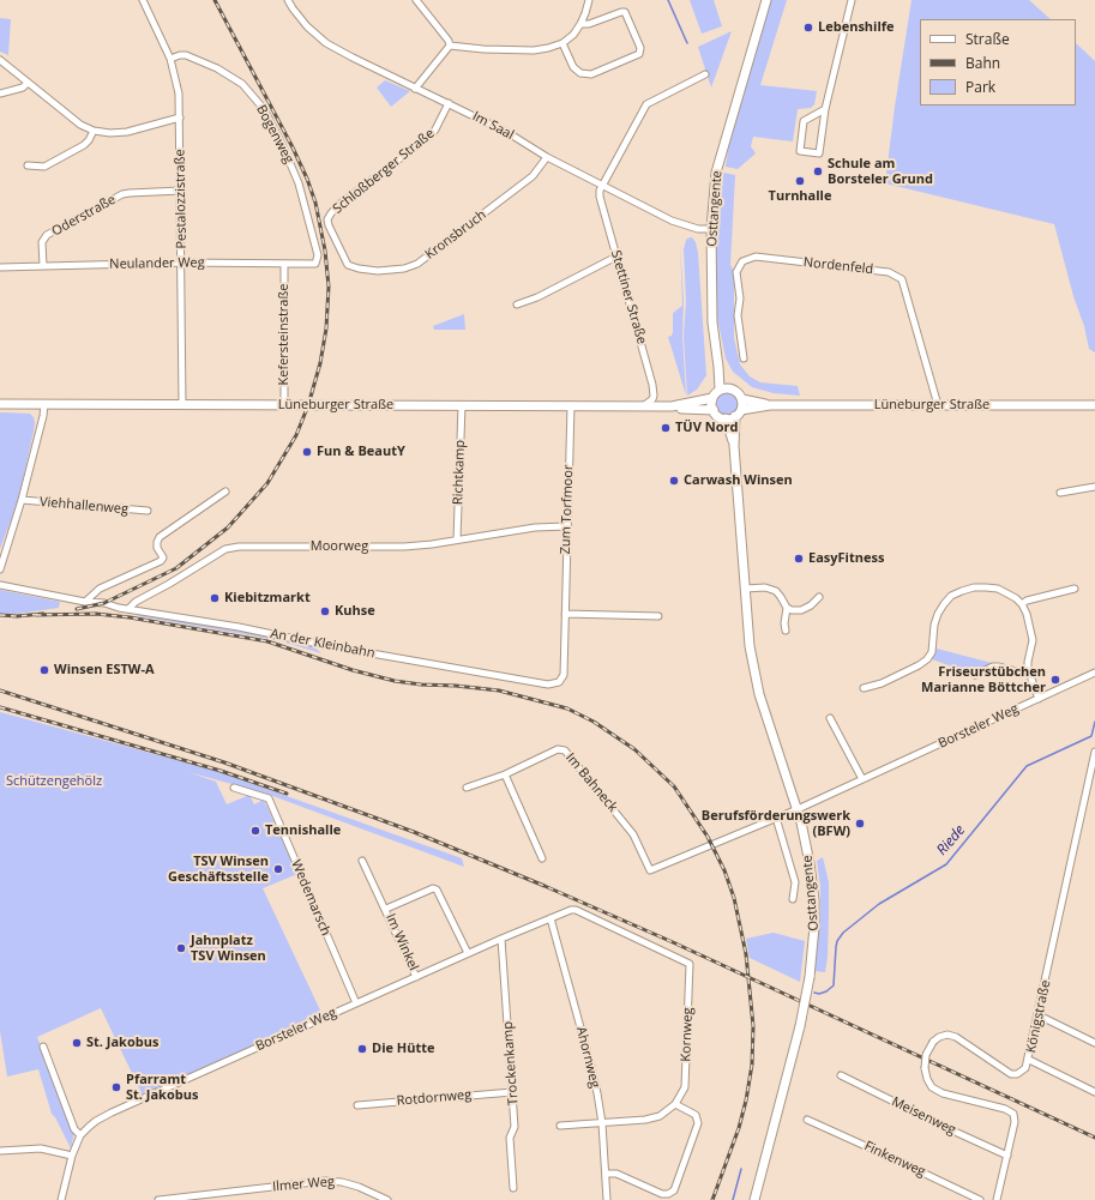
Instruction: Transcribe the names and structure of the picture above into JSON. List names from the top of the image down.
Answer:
{
  "streets": {
    "main road": ["Osttangente", "Lüneburger Straße"],
    "street": [
      "Im Saal",
      "Bogenweg",
      "Schloßberger Straße",
      "Pestalozzistraße",
      "Oderstraße",
      "Kronsbruch",
      "Neulander Weg",
      "Nordenfeld",
      "Stettiner Straße",
      "Kefersteinstraße",
      "Richtkamp",
      "Viehhallenweg",
      "Zum Torfmoor",
      "Moorweg",
      "An der Kleinbahn",
      "Borsteler Weg",
      "Im Bahneck",
      "Wedemarsch",
      "Im Winkel",
      "Königstraße",
      "Kornweg",
      "Ahornweg",
      "Trockenkamp",
      "Rotdornweg",
      "Meisenweg",
      "Finkenweg",
      "Ilmer Weg"
    ]
  },
  "crossings": [
    ["Im Saal", "Schloßberger Straße"],
    ["Im Saal", "Osttangente"],
    ["Im Saal", "Kronsbruch"],
    ["Im Saal", "Stettiner Straße"],
    ["Bogenweg", "Pestalozzistraße"],
    ["Bogenweg", "Neulander Weg"],
    ["Schloßberger Straße", "Kronsbruch"],
    ["Pestalozzistraße", "Oderstraße"],
    ["Pestalozzistraße", "Neulander Weg"],
    ["Pestalozzistraße", "Lüneburger Straße"],
    ["Osttangente", "Lüneburger Straße"],
    ["Osttangente", "Borsteler Weg"],
    ["Oderstraße", "Neulander Weg"],
    ["Neulander Weg", "Kefersteinstraße"],
    ["Nordenfeld", "Lüneburger Straße"],
    ["Stettiner Straße", "Lüneburger Straße"],
    ["Kefersteinstraße", "Lüneburger Straße"],
    ["Lüneburger Straße", "Richtkamp"],
    ["Lüneburger Straße", "Viehhallenweg"],
    ["Lüneburger Straße", "Zum Torfmoor"],
    ["Richtkamp", "Moorweg"],
    ["Zum Torfmoor", "Moorweg"],
    ["Zum Torfmoor", "An der Kleinbahn"],
    ["Moorweg", "An der Kleinbahn"],
    ["Borsteler Weg", "Im Bahneck"],
    ["Borsteler Weg", "Wedemarsch"],
    ["Borsteler Weg", "Im Winkel"],
    ["Borsteler Weg", "Kornweg"],
    ["Borsteler Weg", "Ahornweg"],
    ["Borsteler Weg", "Trockenkamp"],
    ["Königstraße", "Meisenweg"],
    ["Kornweg", "Ahornweg"],
    ["Trockenkamp", "Rotdornweg"]
  ],
  "water": ["Riede"],
  "parks": ["Schützengehölz"],
  "places": [
    "Lebenshilfe",
    "Schule am Borsteler Grund",
    "Turnhalle",
    "TÜV Nord",
    "Fun & BeautY",
    "Carwash Winsen",
    "EasyFitness",
    "Kiebitzmarkt",
    "Kuhse",
    "Winsen ESTW-A",
    "Friseurstübchen Marianne Böttcher",
    "Berufsförderungswerk (BFW)",
    "Tennishalle",
    "TSV Winsen Geschäftsstelle",
    "Jahnplatz TSV Winsen",
    "St. Jakobus",
    "Die Hütte",
    "Pfarramt St. Jakobus"
  ],
  "legend": ["Straße", "Bahn", "Park"]
}
